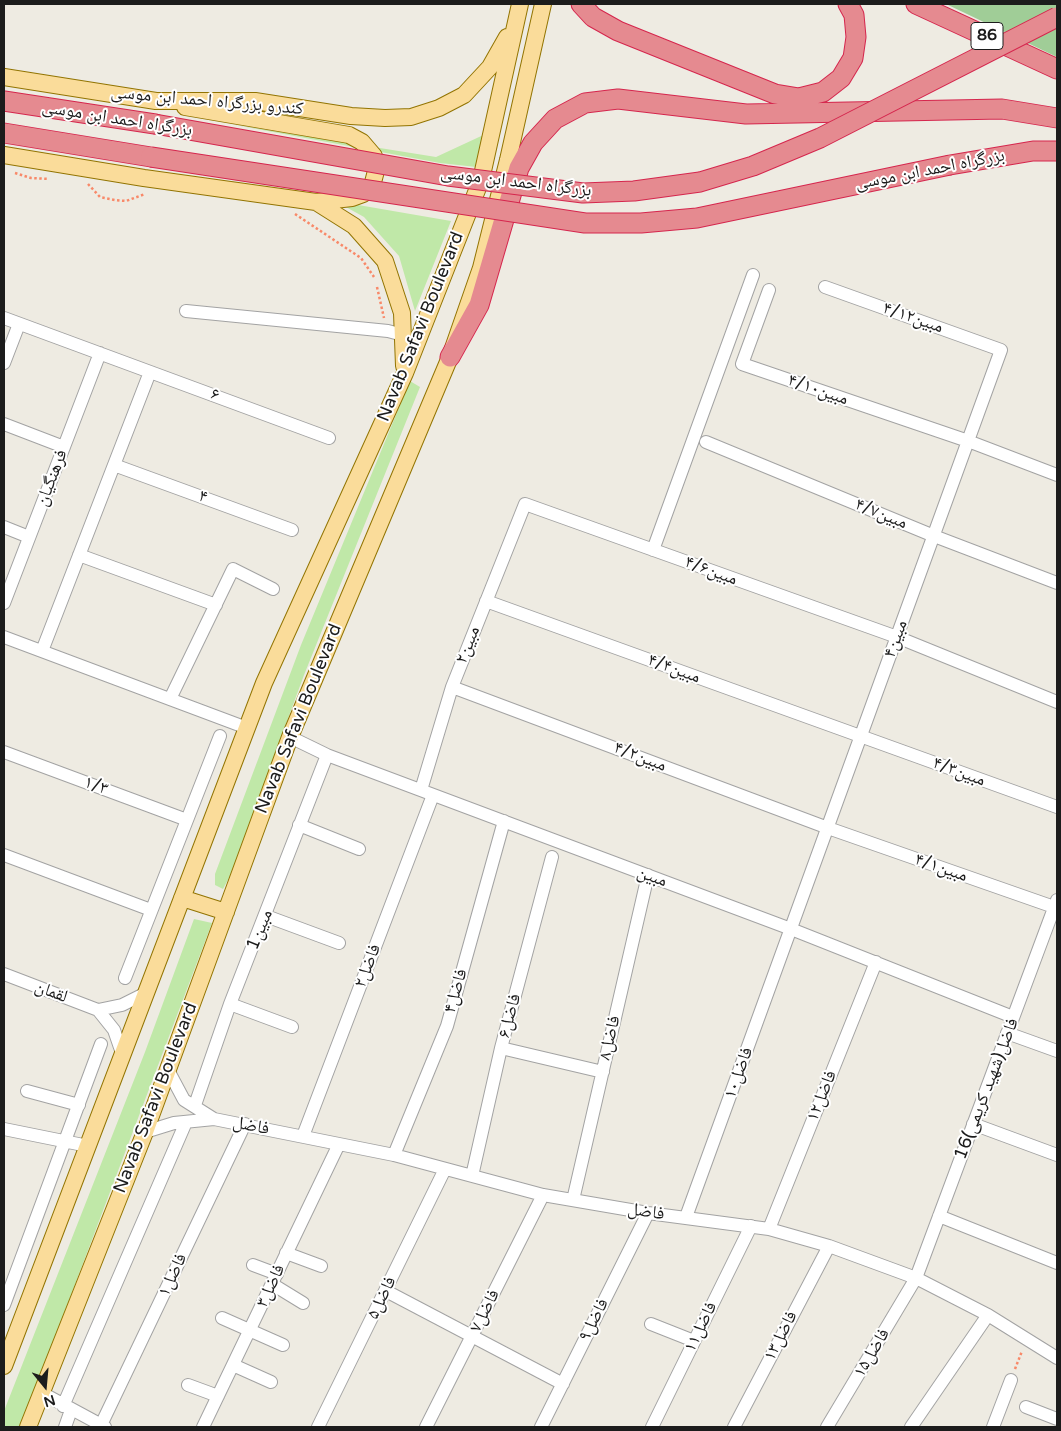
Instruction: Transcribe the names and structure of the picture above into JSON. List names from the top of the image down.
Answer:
{
  "streets": {
    "highway": ["86", "بزرگراه احمد ابن موسی"],
    "main road": ["کندرو بزرگراه احمد ابن موسی", "Navab Safavi Boulevard"],
    "street": [
      "۴/۱۲مبین",
      "۴/۱۰مبین",
      "۶",
      "فرهنگیان",
      "۴",
      "۴/۷مبین",
      "۴/۶مبین",
      "۴مبین",
      "۲مبین",
      "۴/۴مبین",
      "۴/۲مبین",
      "۴/۳مبین",
      "۱/۳",
      "۴/۱مبین",
      "مبین",
      "1مبین",
      "۲فاضل",
      "۴فاضل",
      "لقمان",
      "۶فاضل",
      "۸فاضل",
      "۱۰فاضل",
      "16فاضل(شهید کریمی)",
      "۱۲فاضل",
      "فاضل",
      "۱فاضل",
      "۳فاضل",
      "۵فاضل",
      "۷فاضل",
      "۹فاضل",
      "۱۱فاضل",
      "۱۳فاضل",
      "۱۵فاضل"
    ]
  },
  "crossings": [
    ["کندرو بزرگراه احمد ابن موسی", "Navab Safavi Boulevard"],
    ["۴/۱۲مبین", "۴مبین"],
    ["Navab Safavi Boulevard", "مبین"],
    ["Navab Safavi Boulevard", "فاضل"],
    ["۴/۱۰مبین", "۴مبین"],
    ["۶", "فرهنگیان"],
    ["۴/۷مبین", "۴مبین"],
    ["۴/۶مبین", "۴مبین"],
    ["۴/۶مبین", "۲مبین"],
    ["۴مبین", "۴/۴مبین"],
    ["۴مبین", "۴/۲مبین"],
    ["۴مبین", "۴/۳مبین"],
    ["۴مبین", "۴/۱مبین"],
    ["۴مبین", "مبین"],
    ["۴مبین", "۱۰فاضل"],
    ["۲مبین", "۴/۴مبین"],
    ["۲مبین", "۴/۲مبین"],
    ["۲مبین", "مبین"],
    ["۲مبین", "۲فاضل"],
    ["۴/۴مبین", "۴/۳مبین"],
    ["۴/۲مبین", "۴/۱مبین"],
    ["۴/۱مبین", "16فاضل(شهید کریمی)"],
    ["مبین", "1مبین"],
    ["مبین", "۲فاضل"],
    ["مبین", "۴فاضل"],
    ["مبین", "۸فاضل"],
    ["مبین", "۱۰فاضل"],
    ["مبین", "16فاضل(شهید کریمی)"],
    ["مبین", "۱۲فاضل"],
    ["1مبین", "فاضل"],
    ["۲فاضل", "فاضل"],
    ["۴فاضل", "فاضل"],
    ["۶فاضل", "فاضل"],
    ["۸فاضل", "فاضل"],
    ["۱۰فاضل", "فاضل"],
    ["16فاضل(شهید کریمی)", "فاضل"],
    ["16فاضل(شهید کریمی)", "۱۵فاضل"],
    ["۱۲فاضل", "فاضل"],
    ["فاضل", "۱فاضل"],
    ["فاضل", "۳فاضل"],
    ["فاضل", "۵فاضل"],
    ["فاضل", "۷فاضل"],
    ["فاضل", "۹فاضل"],
    ["فاضل", "۱۱فاضل"],
    ["فاضل", "۱۳فاضل"],
    ["فاضل", "۱۵فاضل"]
  ],
  "north": "bottom"
}
